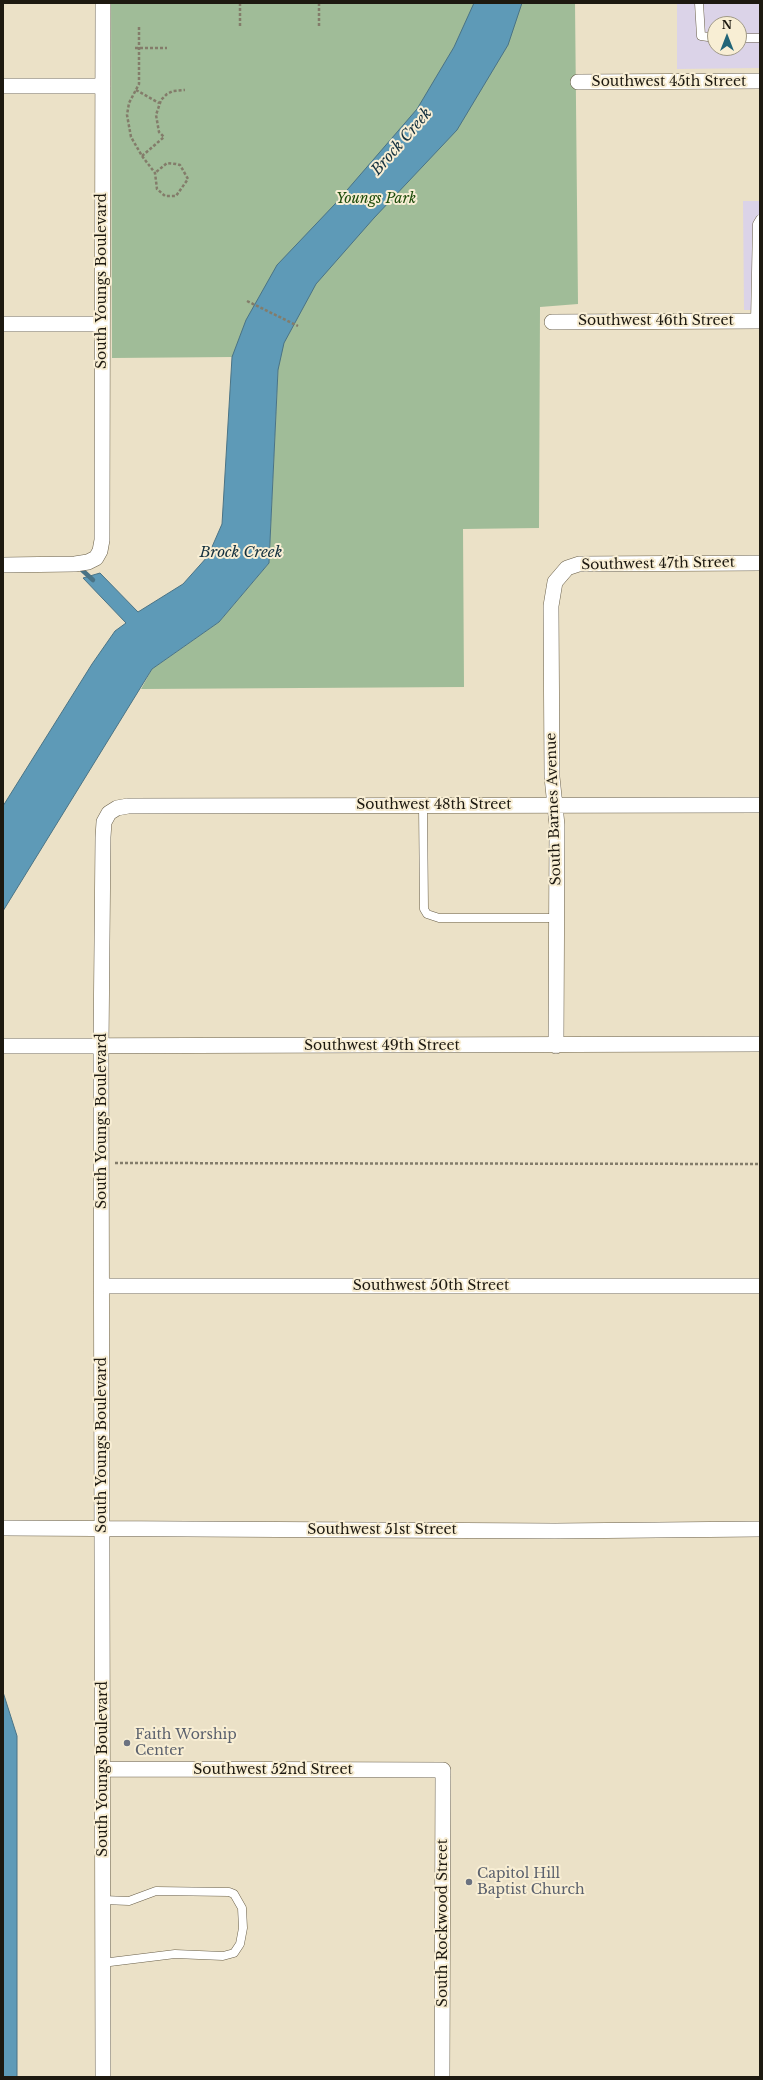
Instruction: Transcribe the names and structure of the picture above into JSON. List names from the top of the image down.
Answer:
{
  "streets": {
    "street": [
      "Southwest 45th Street",
      "South Youngs Boulevard",
      "Southwest 46th Street",
      "Southwest 47th Street",
      "Southwest 48th Street",
      "South Barnes Avenue",
      "Southwest 49th Street",
      "Southwest 50th Street",
      "Southwest 51st Street",
      "Southwest 52nd Street",
      "South Rockwood Street"
    ]
  },
  "crossings": [
    ["South Youngs Boulevard", "Southwest 48th Street"],
    ["South Youngs Boulevard", "Southwest 49th Street"],
    ["South Youngs Boulevard", "Southwest 50th Street"],
    ["South Youngs Boulevard", "Southwest 51st Street"],
    ["South Youngs Boulevard", "Southwest 52nd Street"],
    ["Southwest 47th Street", "South Barnes Avenue"],
    ["Southwest 48th Street", "South Barnes Avenue"],
    ["South Barnes Avenue", "Southwest 49th Street"],
    ["Southwest 52nd Street", "South Rockwood Street"]
  ],
  "water": ["Brock Creek"],
  "parks": ["Youngs Park"],
  "places": ["Faith Worship Center", "Capitol Hill Baptist Church"],
  "north": "top"
}
